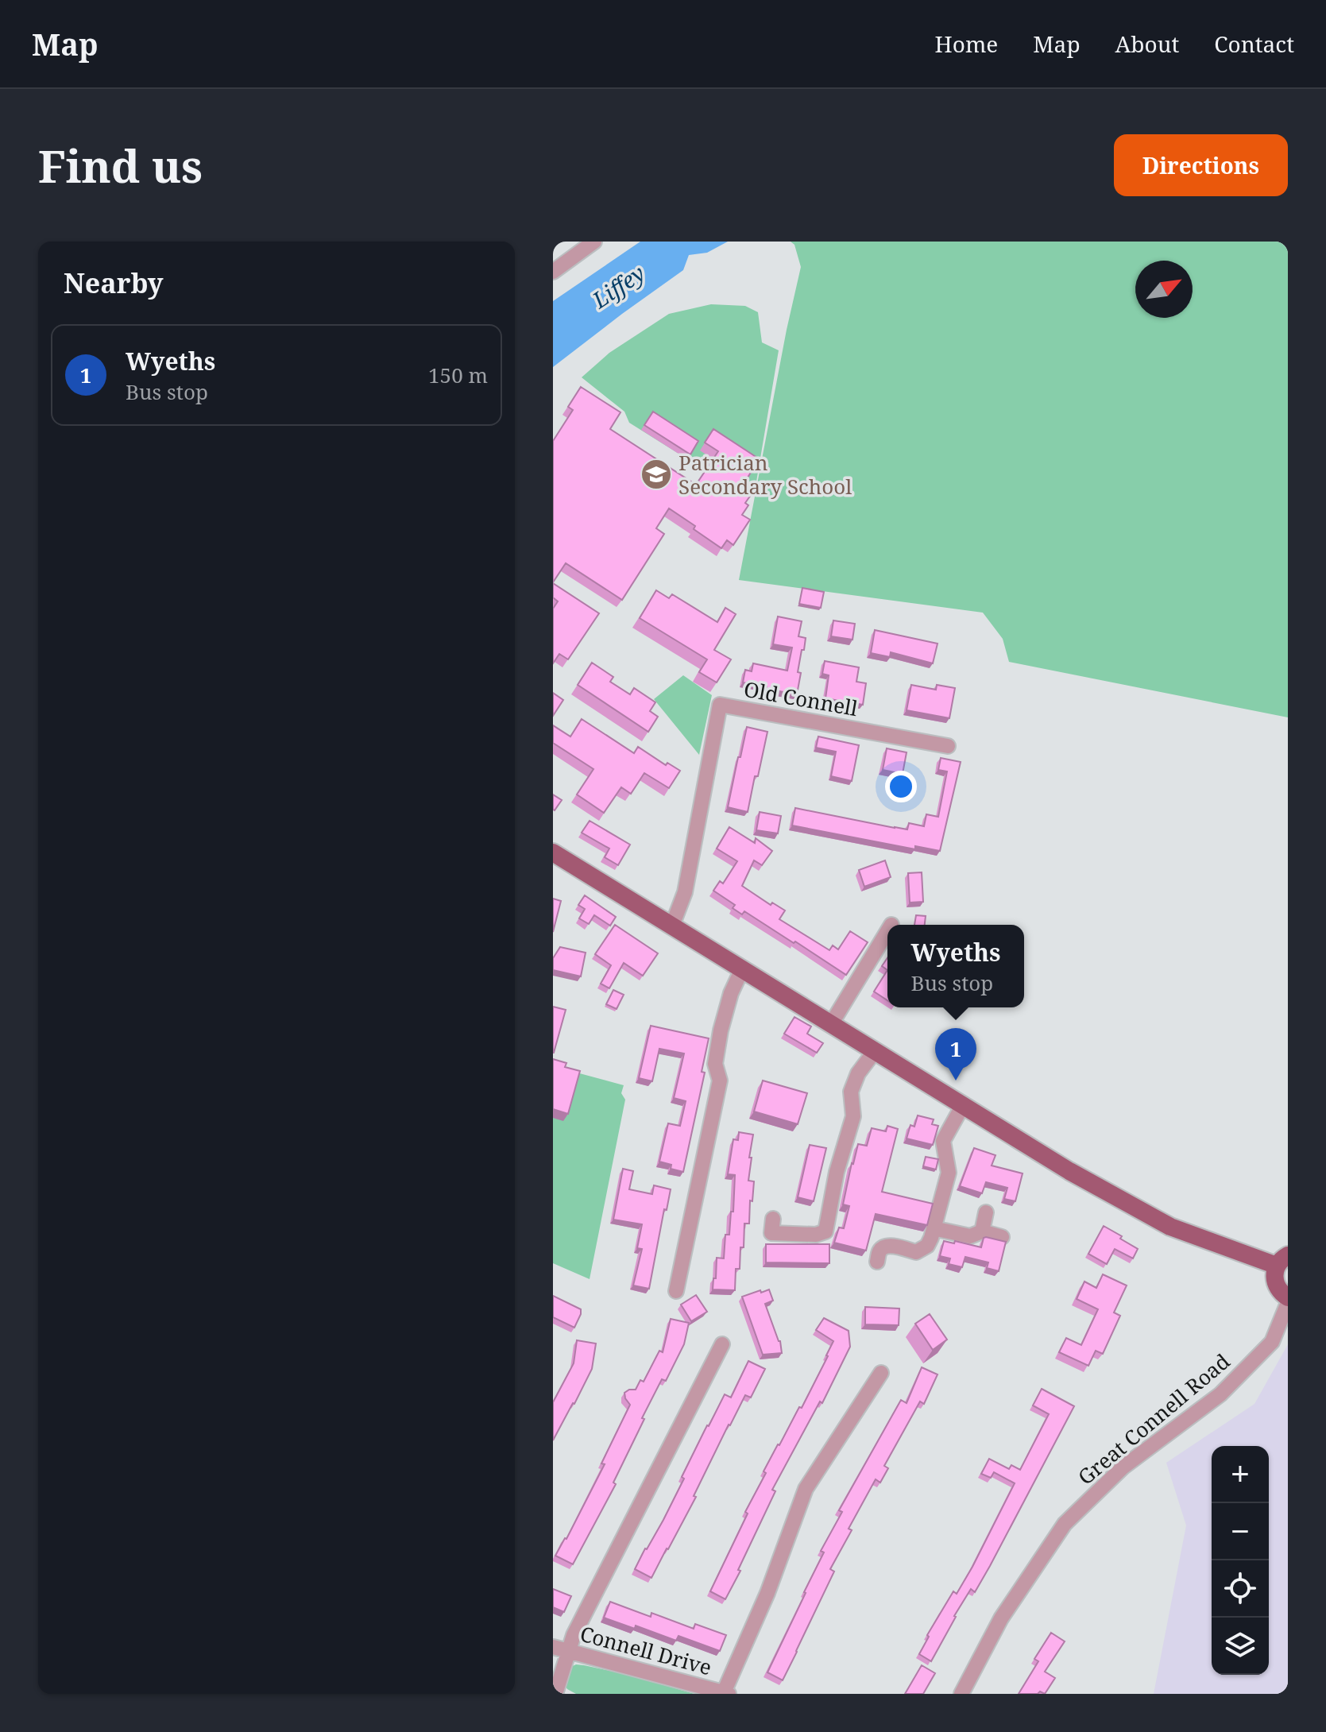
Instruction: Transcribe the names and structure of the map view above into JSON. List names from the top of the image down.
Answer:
{
  "streets": {
    "street": ["Old Connell", "Great Connell Road", "Connell Drive"]
  },
  "water": ["Liffey"],
  "places": {
    "school or university": ["Patrician Secondary School"]
  },
  "north": "top right",
  "page": {
    "header": "Map",
    "nav": [
      "Home",
      "Map",
      "About",
      "Contact"
    ],
    "buttons": "Directions",
    "title": "Find us",
    "heading": "Nearby",
    "list": [
      {
        "mark": "1",
        "name": "Wyeths",
        "note": "Bus stop",
        "value": "150 m"
      }
    ],
    "popup": ["Wyeths", "Bus stop"],
    "pins": "1",
    "map_buttons": ["+", "−"]
  }
}
